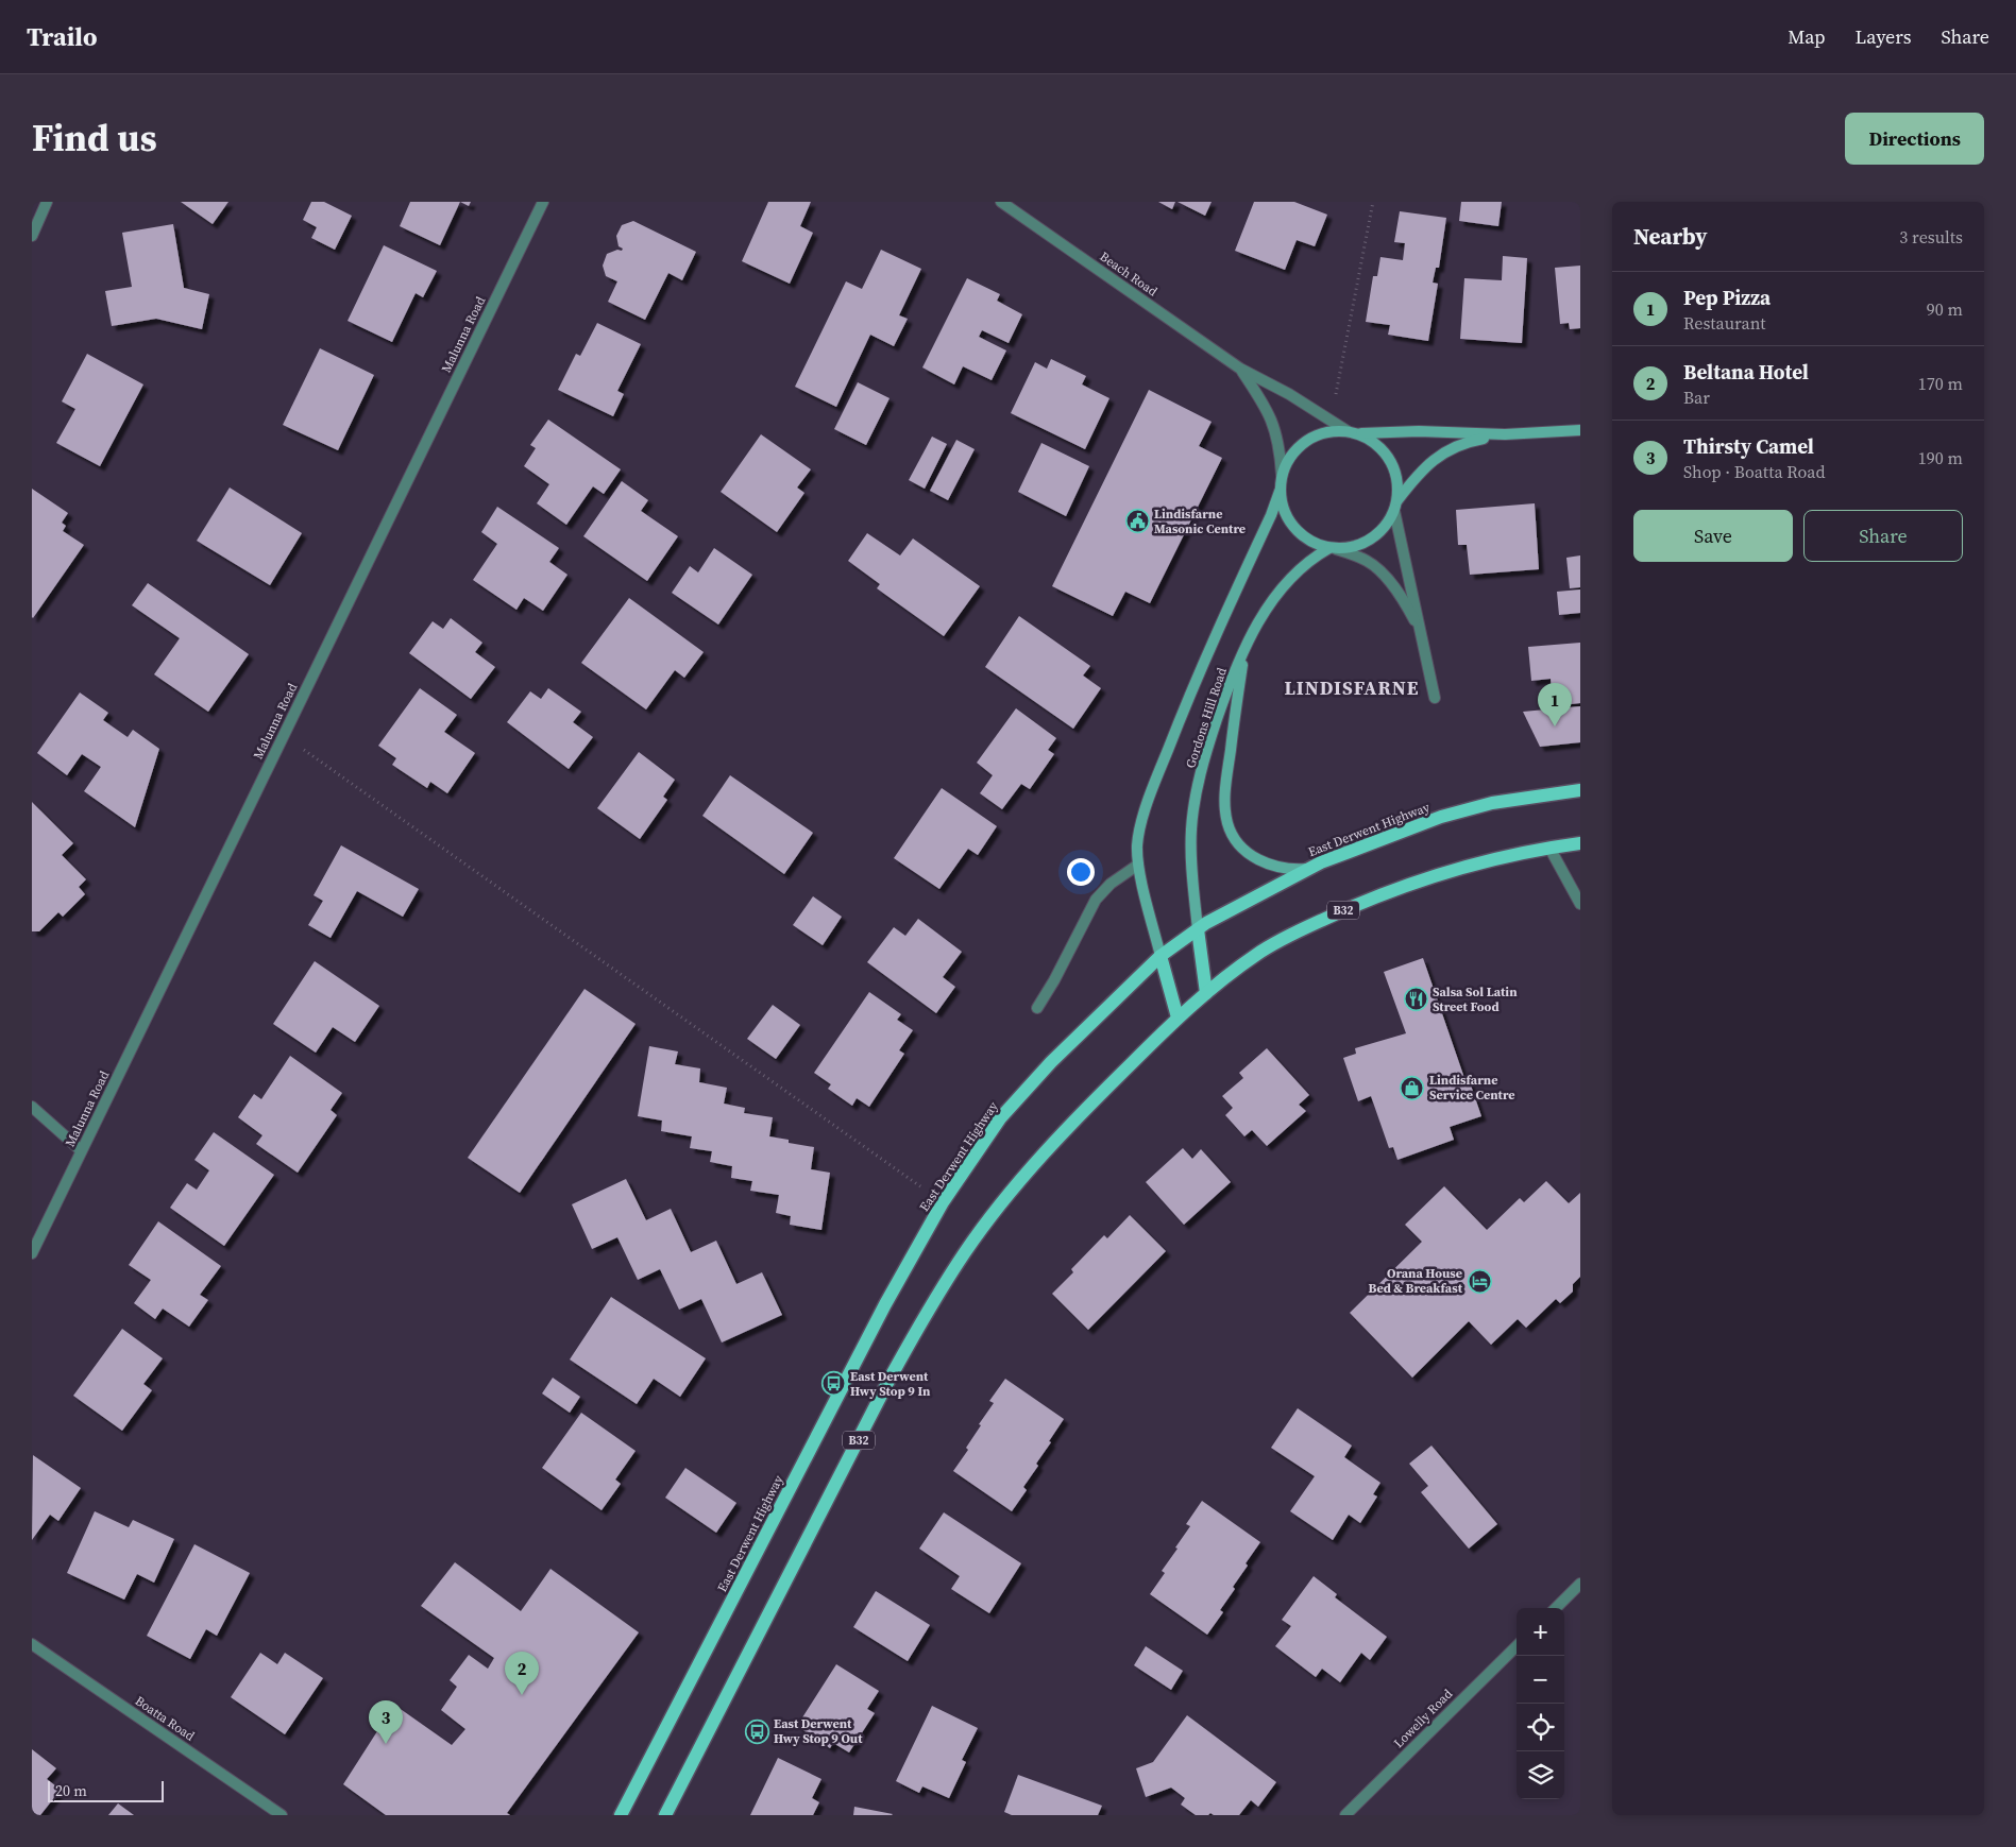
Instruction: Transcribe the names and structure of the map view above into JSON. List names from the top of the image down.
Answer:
{
  "streets": {
    "main road": ["Gordons Hill Road", "East Derwent Highway", "B32"],
    "street": [
      "Beach Road",
      "Malunna Road",
      "Boatta Road",
      "Lowelly Road"
    ]
  },
  "crossings": [
    ["Beach Road", "Gordons Hill Road"],
    ["Gordons Hill Road", "East Derwent Highway"]
  ],
  "districts": ["LINDISFARNE"],
  "places": {
    "public building": ["Lindisfarne Masonic Centre"],
    "restaurant": ["Salsa Sol Latin Street Food"],
    "shop": ["Lindisfarne Service Centre"],
    "hotel": ["Orana House Bed & Breakfast"],
    "bus stop": ["East Derwent Hwy Stop 9 In", "East Derwent Hwy Stop 9 Out"]
  },
  "scale_bar": "20 m",
  "page": {
    "header": "Trailo",
    "nav": ["Map", "Layers", "Share"],
    "title": "Find us",
    "buttons": [
      "Directions",
      ["Save", "Share"]
    ],
    "heading": ["Nearby", "3 results"],
    "list": [
      {
        "mark": "1",
        "name": "Pep Pizza",
        "note": "Restaurant",
        "value": "90 m"
      },
      {
        "mark": "2",
        "name": "Beltana Hotel",
        "note": "Bar",
        "value": "170 m"
      },
      {
        "mark": "3",
        "name": "Thirsty Camel",
        "note": "Shop · Boatta Road",
        "value": "190 m"
      }
    ],
    "pins": ["1", "2", "3"],
    "map_buttons": ["+", "−"],
    "scale": "20 m"
  }
}
